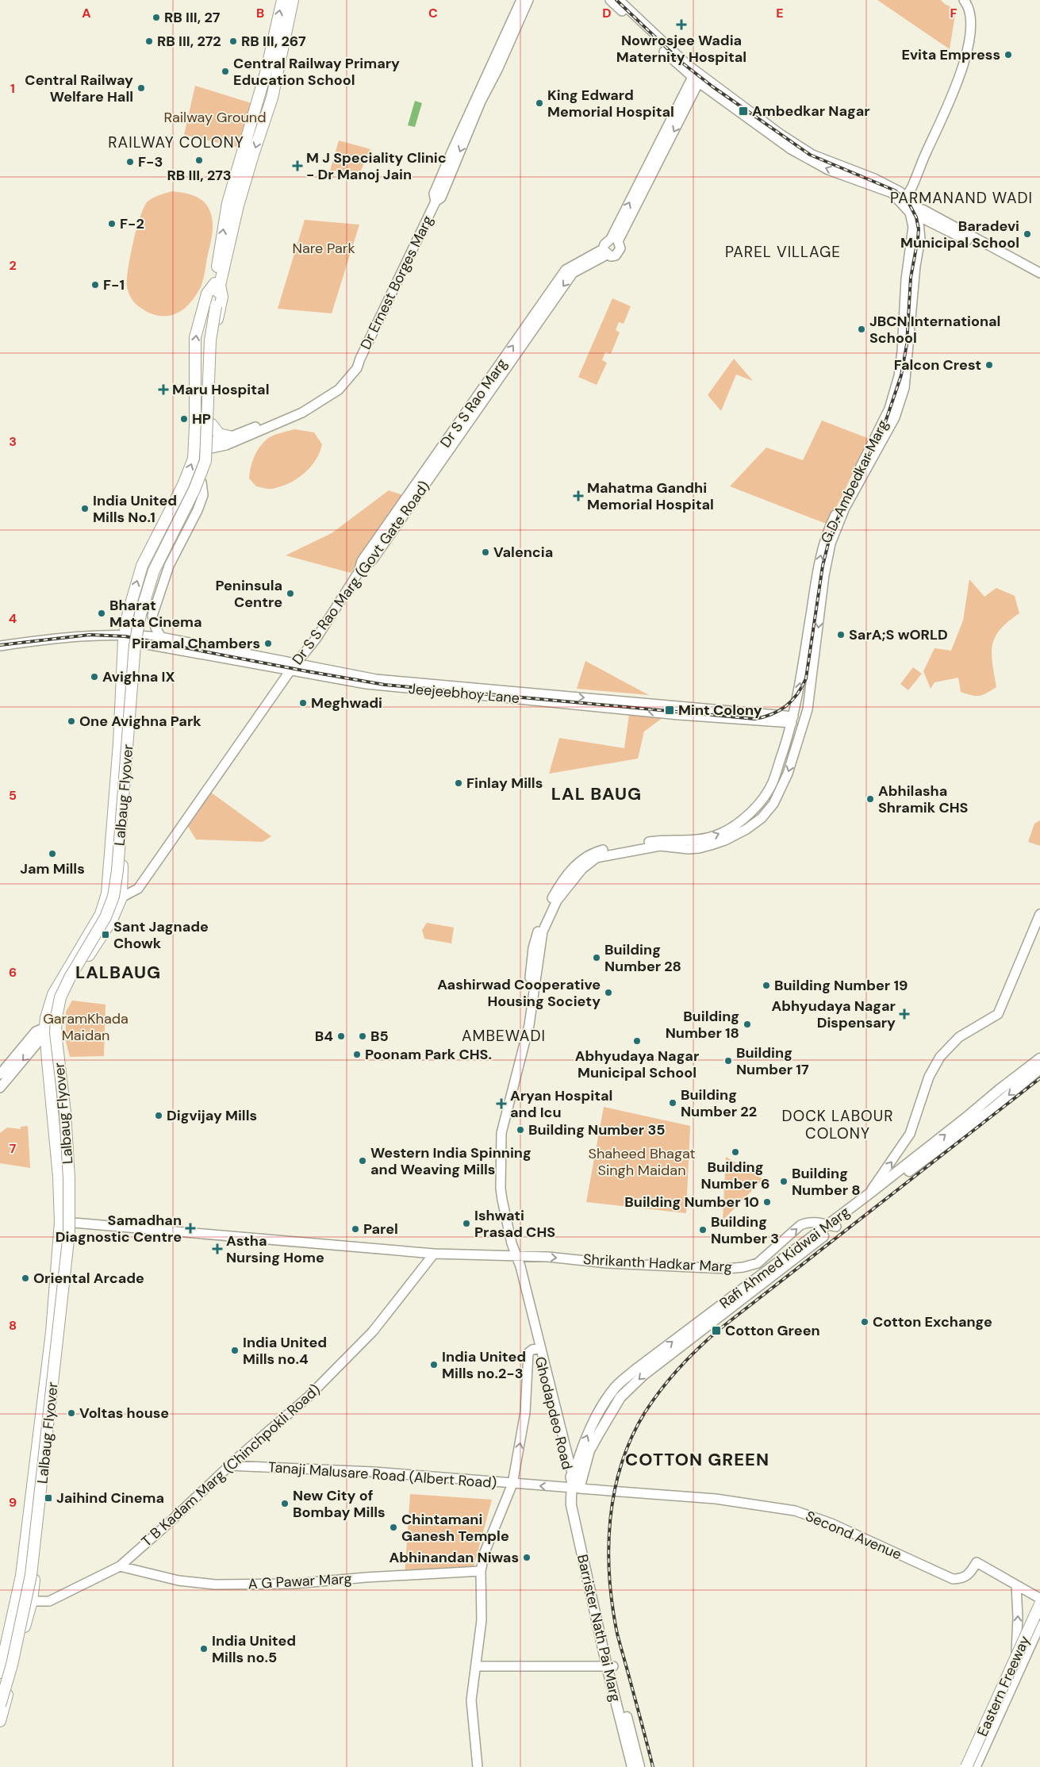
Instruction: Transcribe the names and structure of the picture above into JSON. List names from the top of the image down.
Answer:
{
  "streets": {
    "highway": ["Lalbaug Flyover", "Eastern Freeway"],
    "main road": ["Rafi Ahmed Kidwai Marg", "Barrister Nath Pai Marg"],
    "street": [
      "Dr Ernest Borges Marg",
      "G.D. Ambedkar Marg",
      "Dr S S Rao Marg (Govt Gate Road)",
      "Jeejeebhoy Lane",
      "Shrikanth Hadkar Marg",
      "Ghodapdeo Road",
      "T B Kadam Marg (Chinchpokli Road)",
      "Tanaji Malusare Road (Albert Road)",
      "Second Avenue",
      "A G Pawar Marg"
    ]
  },
  "crossings": [
    ["G.D. Ambedkar Marg", "Jeejeebhoy Lane"],
    ["G.D. Ambedkar Marg", "Ghodapdeo Road"],
    ["Dr S S Rao Marg (Govt Gate Road)", "Jeejeebhoy Lane"],
    ["Rafi Ahmed Kidwai Marg", "Shrikanth Hadkar Marg"],
    ["Rafi Ahmed Kidwai Marg", "Ghodapdeo Road"],
    ["Rafi Ahmed Kidwai Marg", "Tanaji Malusare Road (Albert Road)"],
    ["Rafi Ahmed Kidwai Marg", "Second Avenue"],
    ["Rafi Ahmed Kidwai Marg", "Barrister Nath Pai Marg"],
    ["Shrikanth Hadkar Marg", "Ghodapdeo Road"],
    ["Shrikanth Hadkar Marg", "T B Kadam Marg (Chinchpokli Road)"],
    ["Ghodapdeo Road", "Tanaji Malusare Road (Albert Road)"],
    ["Ghodapdeo Road", "Second Avenue"],
    ["Ghodapdeo Road", "A G Pawar Marg"],
    ["Ghodapdeo Road", "Barrister Nath Pai Marg"],
    ["T B Kadam Marg (Chinchpokli Road)", "Tanaji Malusare Road (Albert Road)"],
    ["T B Kadam Marg (Chinchpokli Road)", "A G Pawar Marg"],
    ["Tanaji Malusare Road (Albert Road)", "Second Avenue"],
    ["Tanaji Malusare Road (Albert Road)", "Barrister Nath Pai Marg"],
    ["Second Avenue", "Barrister Nath Pai Marg"],
    ["Second Avenue", "Eastern Freeway"]
  ],
  "one_way": ["G.D. Ambedkar Marg", "Shrikanth Hadkar Marg"],
  "districts": [
    "RAILWAY COLONY",
    "PARMANAND WADI",
    "PAREL VILLAGE",
    "LAL BAUG",
    "LALBAUG",
    "AMBEWADI",
    "DOCK LABOUR COLONY",
    "COTTON GREEN"
  ],
  "parks": [
    "Railway Ground",
    "Nare Park",
    "GaramKhada Maidan",
    "Shaheed Bhagat Singh Maidan"
  ],
  "places": {
    "other": [
      "RB III, 27",
      "RB III, 272",
      "RB III, 267",
      "Evita Empress",
      "Central Railway Primary Education School",
      "Central Railway Welfare Hall",
      "King Edward Memorial Hospital",
      "RB III, 273",
      "F-3",
      "F-2",
      "Baradevi Municipal School",
      "F-1",
      "JBCN International School",
      "Falcon Crest",
      "HP",
      "India United Mills No.1",
      "Valencia",
      "Peninsula Centre",
      "Bharat Mata Cinema",
      "SarA;S wORLD",
      "Piramal Chambers",
      "Avighna IX",
      "Meghwadi",
      "One Avighna Park",
      "Finlay Mills",
      "Abhilasha Shramik CHS",
      "Jam Mills",
      "Building Number 28",
      "Building Number 19",
      "Aashirwad Cooperative Housing Society",
      "Building Number 18",
      "B4",
      "B5",
      "Abhyudaya Nagar Municipal School",
      "Poonam Park CHS.",
      "Building Number 17",
      "Building Number 22",
      "Digvijay Mills",
      "Building Number 35",
      "Building Number 6",
      "Western India Spinning and Weaving Mills",
      "Building Number 8",
      "Building Number 10",
      "Ishwati Prasad CHS",
      "Parel",
      "Building Number 3",
      "Oriental Arcade",
      "Cotton Exchange",
      "India United Mills no.4",
      "India United Mills no.2-3",
      "Voltas house",
      "New City of Bombay Mills",
      "Chintamani Ganesh Temple",
      "Abhinandan Niwas",
      "India United Mills no.5"
    ],
    "health": [
      "Nowrosjee Wadia Maternity Hospital",
      "M J Speciality Clinic - Dr Manoj Jain",
      "Maru Hospital",
      "Mahatma Gandhi Memorial Hospital",
      "Abhyudaya Nagar Dispensary",
      "Aryan Hospital and Icu",
      "Samadhan Diagnostic Centre",
      "Astha Nursing Home"
    ],
    "transit": [
      "Ambedkar Nagar",
      "Mint Colony",
      "Sant Jagnade Chowk",
      "Cotton Green",
      "Jaihind Cinema"
    ]
  },
  "grid": {
    "columns": [
      "A",
      "B",
      "C",
      "D",
      "E",
      "F"
    ],
    "rows": [
      "1",
      "2",
      "3",
      "4",
      "5",
      "6",
      "7",
      "8",
      "9"
    ]
  }
}
